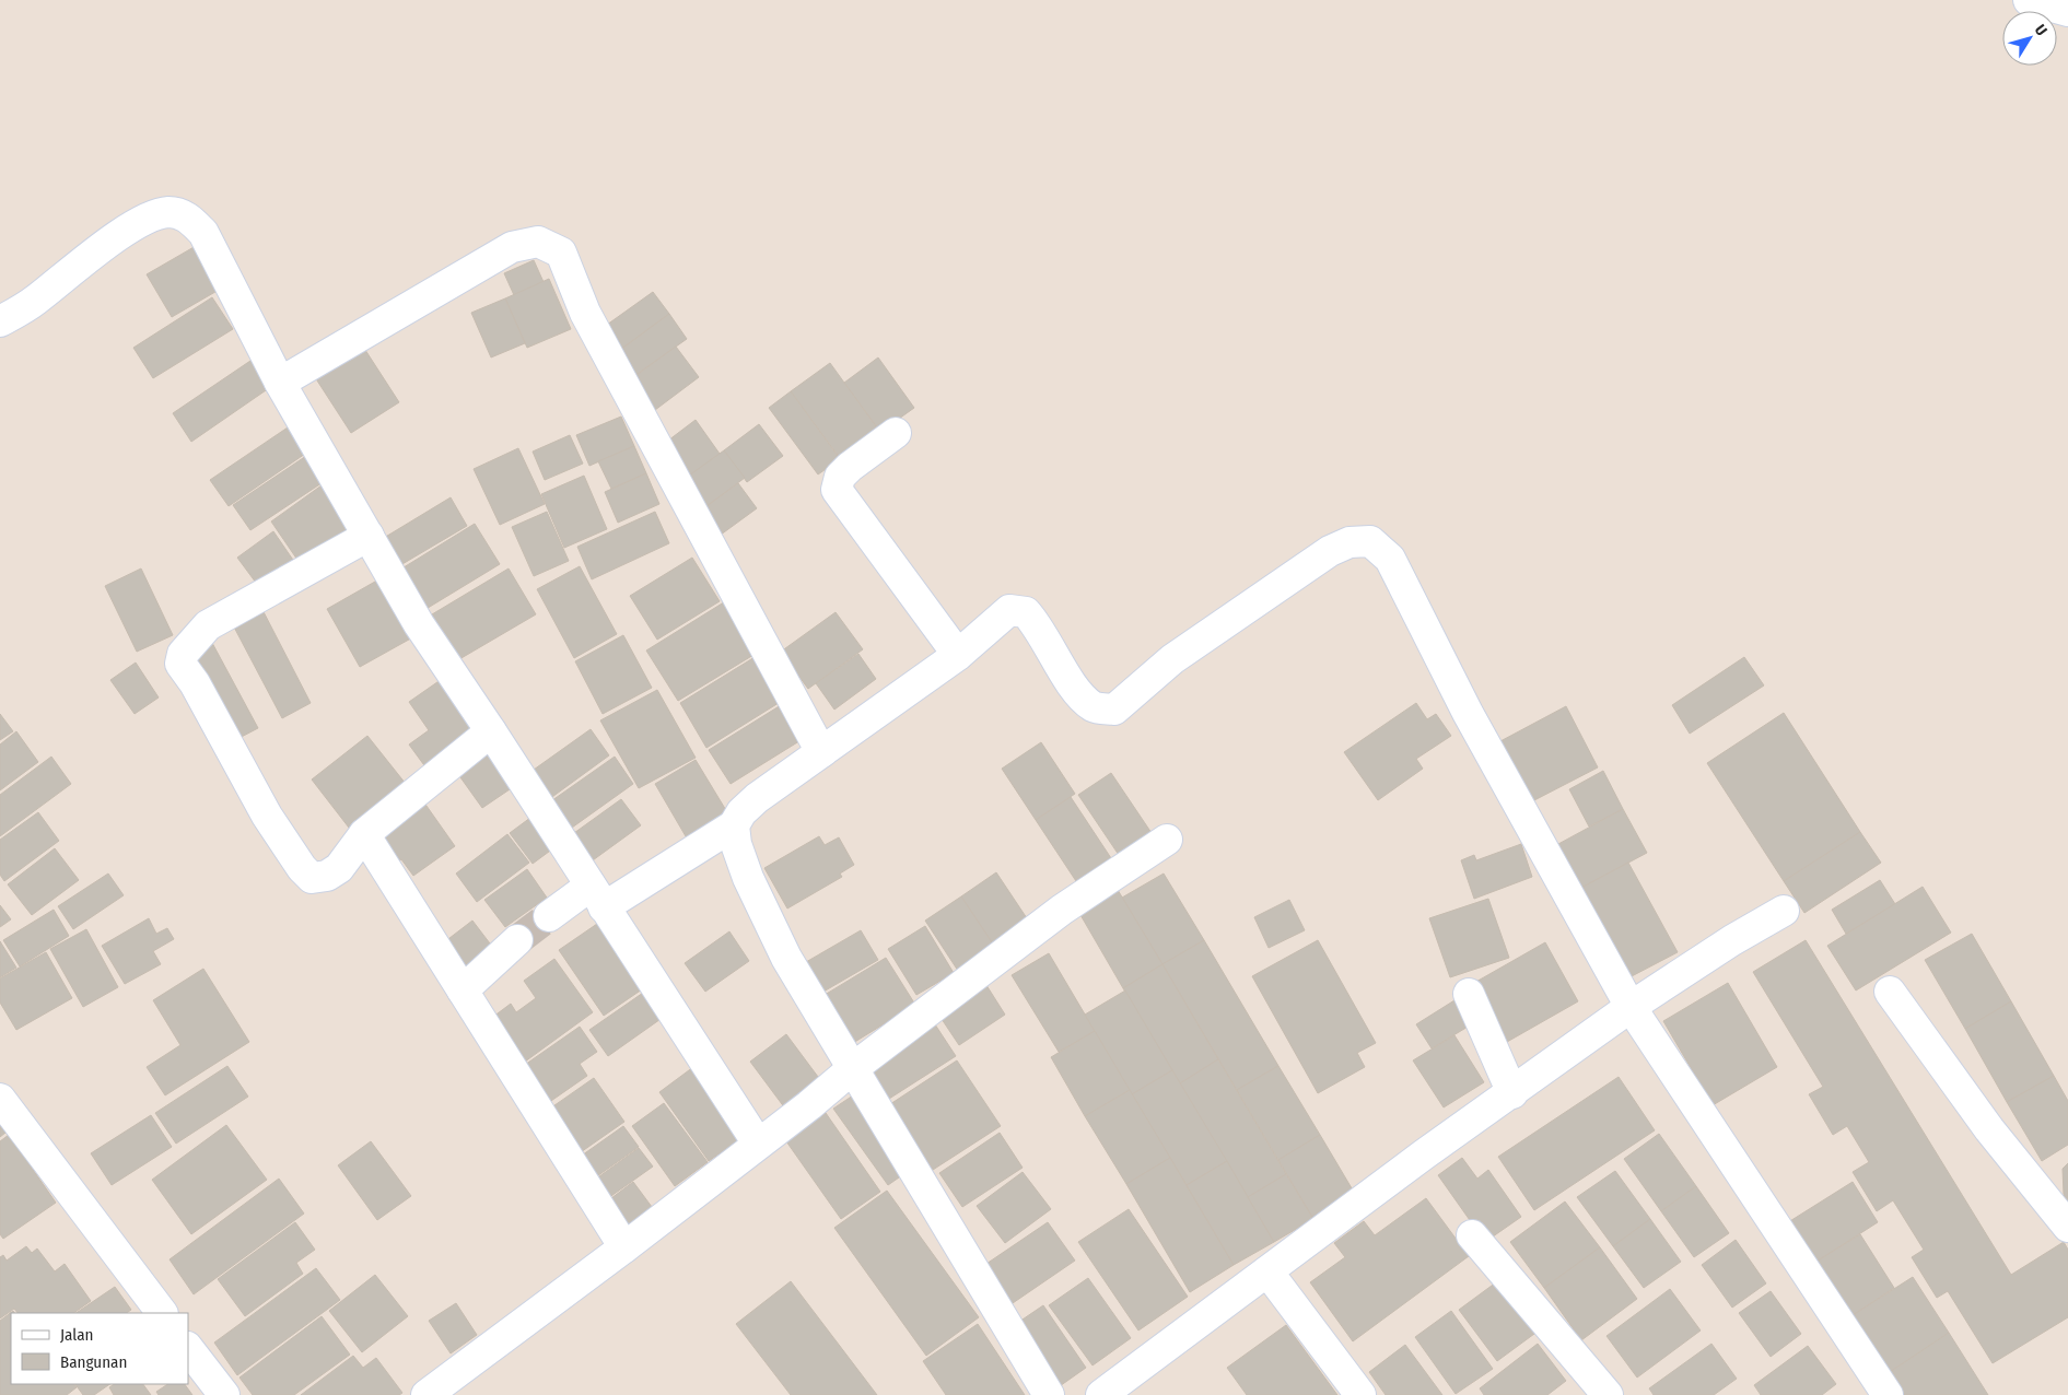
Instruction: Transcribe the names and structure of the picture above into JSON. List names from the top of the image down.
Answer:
{
  "legend": ["Jalan", "Bangunan"],
  "north": "top right"
}
